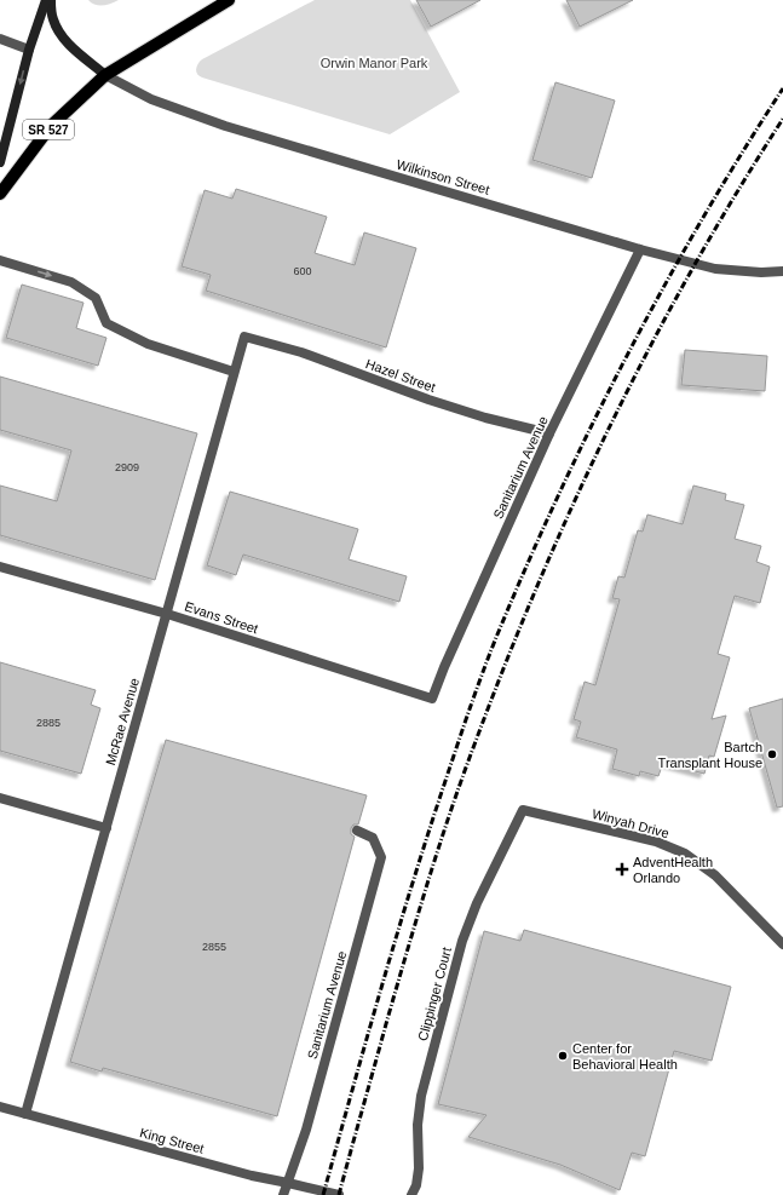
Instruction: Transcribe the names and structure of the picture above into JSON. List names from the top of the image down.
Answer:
{
  "streets": {
    "main road": ["SR 527"],
    "street": [
      "Wilkinson Street",
      "Hazel Street",
      "Sanitarium Avenue",
      "Evans Street",
      "McRae Avenue",
      "Winyah Drive",
      "Clippinger Court",
      "King Street"
    ]
  },
  "crossings": [
    ["SR 527", "Wilkinson Street"],
    ["Wilkinson Street", "Sanitarium Avenue"],
    ["Hazel Street", "Sanitarium Avenue"],
    ["Hazel Street", "McRae Avenue"],
    ["Sanitarium Avenue", "Evans Street"],
    ["Sanitarium Avenue", "King Street"],
    ["Evans Street", "McRae Avenue"],
    ["McRae Avenue", "King Street"],
    ["Winyah Drive", "Clippinger Court"]
  ],
  "parks": ["Orwin Manor Park"],
  "places": {
    "other": ["Bartch Transplant House", "Center for Behavioral Health"],
    "health": ["AdventHealth Orlando"]
  },
  "house_numbers": [
    "600",
    "2909",
    "2885",
    "2855"
  ]
}
